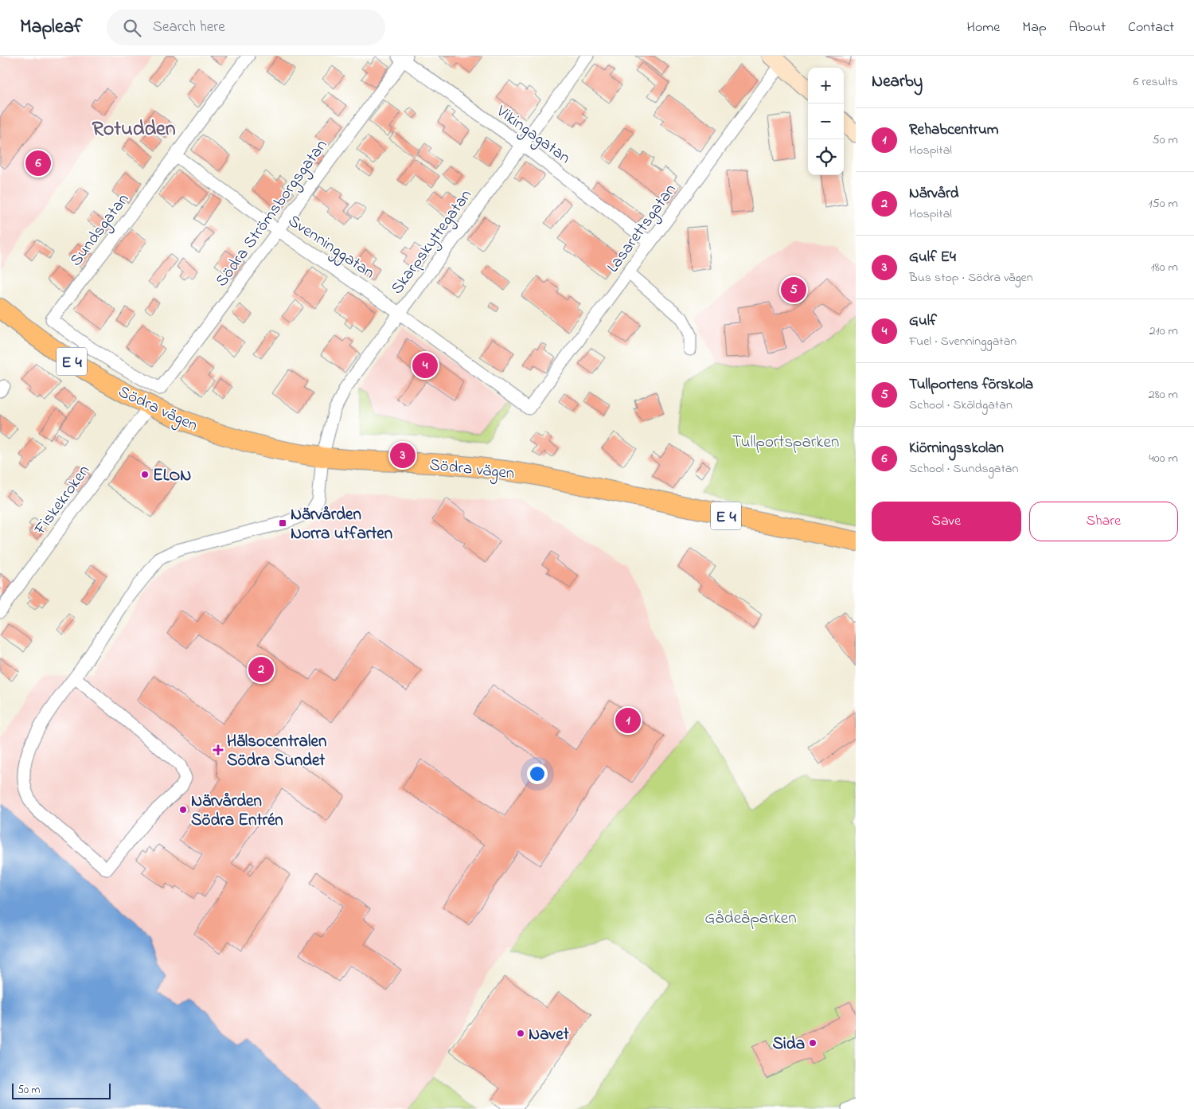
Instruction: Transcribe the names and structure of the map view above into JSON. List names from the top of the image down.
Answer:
{
  "streets": {
    "highway": ["E 4", "Södra vägen"],
    "street": [
      "Vikingagatan",
      "Södra Strömsborgsgatan",
      "Lasarettsgatan",
      "Sundsgatan",
      "Skarpskyttegatan",
      "Svenninggatan",
      "Fiskekroken"
    ]
  },
  "crossings": [
    ["Vikingagatan", "Södra Strömsborgsgatan"],
    ["Vikingagatan", "Lasarettsgatan"],
    ["Vikingagatan", "Skarpskyttegatan"],
    ["Södra Strömsborgsgatan", "Sundsgatan"],
    ["Södra Strömsborgsgatan", "Svenninggatan"],
    ["Lasarettsgatan", "Svenninggatan"],
    ["Sundsgatan", "Svenninggatan"],
    ["Skarpskyttegatan", "Svenninggatan"],
    ["Skarpskyttegatan", "Södra vägen"],
    ["Södra vägen", "Fiskekroken"]
  ],
  "districts": ["Rotudden"],
  "parks": ["Tullportsparken", "Gådeåparken"],
  "places": {
    "other": [
      "ELON",
      "Närvården Södra Entrén",
      "Navet",
      "Sida"
    ],
    "transit": ["Närvården Norra utfarten"],
    "health": ["Hälsocentralen Södra Sundet"]
  },
  "scale_bar": "50 m",
  "page": {
    "header": "Mapleaf",
    "search": "Search here",
    "nav": [
      "Home",
      "Map",
      "About",
      "Contact"
    ],
    "heading": ["Nearby", "6 results"],
    "map_buttons": ["+", "−"],
    "list": [
      {
        "mark": "1",
        "name": "Rehabcentrum",
        "note": "Hospital",
        "value": "50 m"
      },
      {
        "mark": "2",
        "name": "Närvård",
        "note": "Hospital",
        "value": "150 m"
      },
      {
        "mark": "3",
        "name": "Gulf E4",
        "note": "Bus stop · Södra vägen",
        "value": "180 m"
      },
      {
        "mark": "4",
        "name": "Gulf",
        "note": "Fuel · Svenninggatan",
        "value": "210 m"
      },
      {
        "mark": "5",
        "name": "Tullportens förskola",
        "note": "School · Sköldgatan",
        "value": "280 m"
      },
      {
        "mark": "6",
        "name": "Kiörningsskolan",
        "note": "School · Sundsgatan",
        "value": "400 m"
      }
    ],
    "pins": [
      "6",
      "5",
      "4",
      "3",
      "2",
      "1"
    ],
    "buttons": ["Save", "Share"],
    "scale": "50 m"
  }
}
